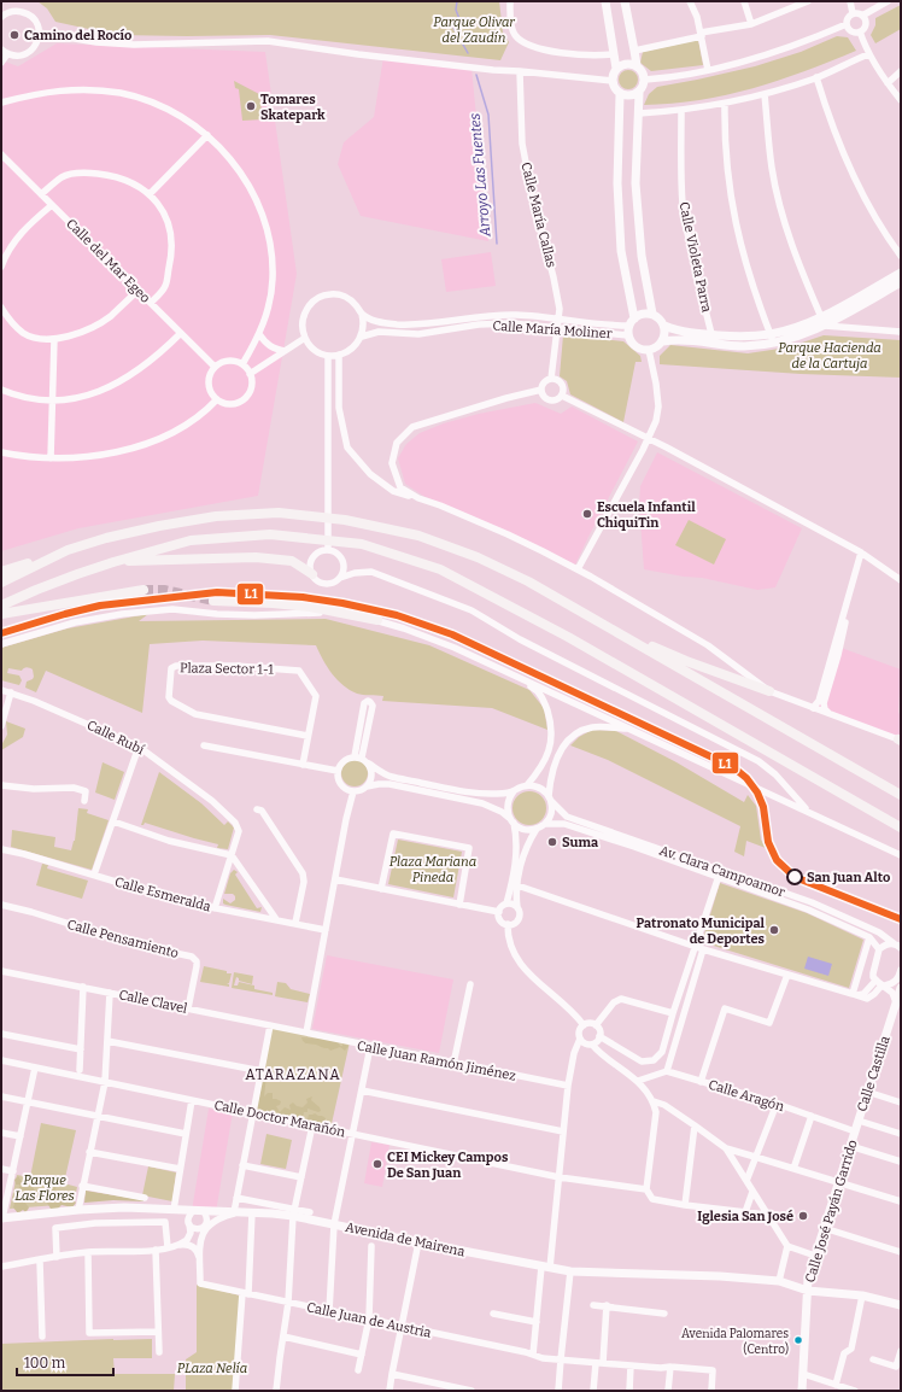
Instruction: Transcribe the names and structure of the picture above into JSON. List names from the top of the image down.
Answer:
{
  "streets": {
    "street": [
      "Calle María Callas",
      "Calle Violeta Parra",
      "Calle del Mar Egeo",
      "Calle María Moliner",
      "Plaza Sector 1-1",
      "Calle Rubí",
      "Av. Clara Campoamor",
      "Calle Esmeralda",
      "Calle Pensamiento",
      "Calle Clavel",
      "Calle Juan Ramón Jiménez",
      "Calle Castilla",
      "Calle Aragón",
      "Calle Doctor Marañón",
      "Calle José Payán Garrido",
      "Avenida de Mairena",
      "Calle Juan de Austria"
    ]
  },
  "crossings": [
    ["Calle María Callas", "Calle María Moliner"],
    ["Calle Pensamiento", "Calle Clavel"],
    ["Calle Clavel", "Calle Juan Ramón Jiménez"],
    ["Calle Castilla", "Calle Aragón"],
    ["Calle Castilla", "Calle José Payán Garrido"],
    ["Calle Aragón", "Calle José Payán Garrido"],
    ["Calle José Payán Garrido", "Avenida de Mairena"]
  ],
  "districts": ["ATARAZANA"],
  "water": ["Arroyo Las Fuentes"],
  "parks": [
    "Parque Olivar del Zaudín",
    "Parque Hacienda de la Cartuja",
    "Plaza Mariana Pineda",
    "Parque Las Flores",
    "PLaza Nelía"
  ],
  "places": [
    "Camino del Rocío",
    "Tomares Skatepark",
    "Escuela Infantil ChiquiTin",
    "Suma",
    "San Juan Alto",
    "Patronato Municipal de Deportes",
    "CEI Mickey Campos De San Juan",
    "Iglesia San José",
    "Avenida Palomares (Centro)"
  ],
  "lines": ["transit line L1"],
  "scale_bar": "100 m"
}
